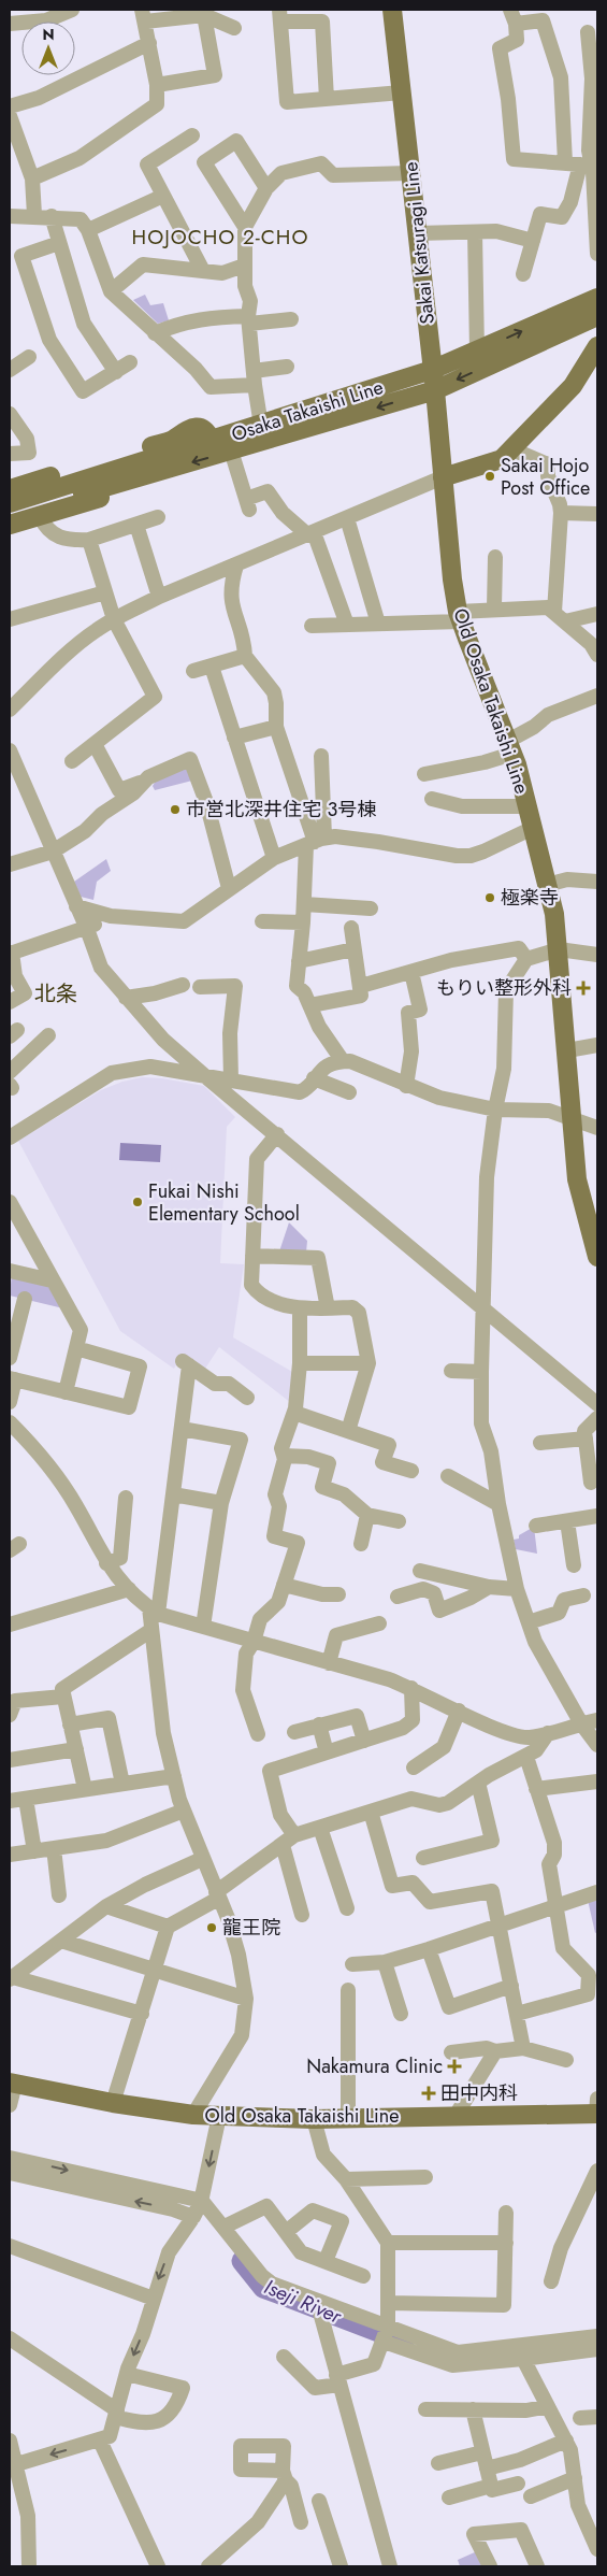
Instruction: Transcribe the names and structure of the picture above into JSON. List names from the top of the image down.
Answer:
{
  "streets": {
    "main road": ["Sakai Katsuragi Line", "Osaka Takaishi Line", "Old Osaka Takaishi Line"]
  },
  "crossings": [
    ["Sakai Katsuragi Line", "Osaka Takaishi Line"],
    ["Sakai Katsuragi Line", "Old Osaka Takaishi Line"]
  ],
  "districts": ["HOJOCHO 2-CHO", "北条"],
  "water": ["Iseji River"],
  "places": {
    "other": [
      "Sakai Hojo Post Office",
      "市営北深井住宅 3号棟",
      "極楽寺",
      "Fukai Nishi Elementary School",
      "龍王院"
    ],
    "health": ["もりい整形外科", "Nakamura Clinic", "田中内科"]
  },
  "north": "top"
}
